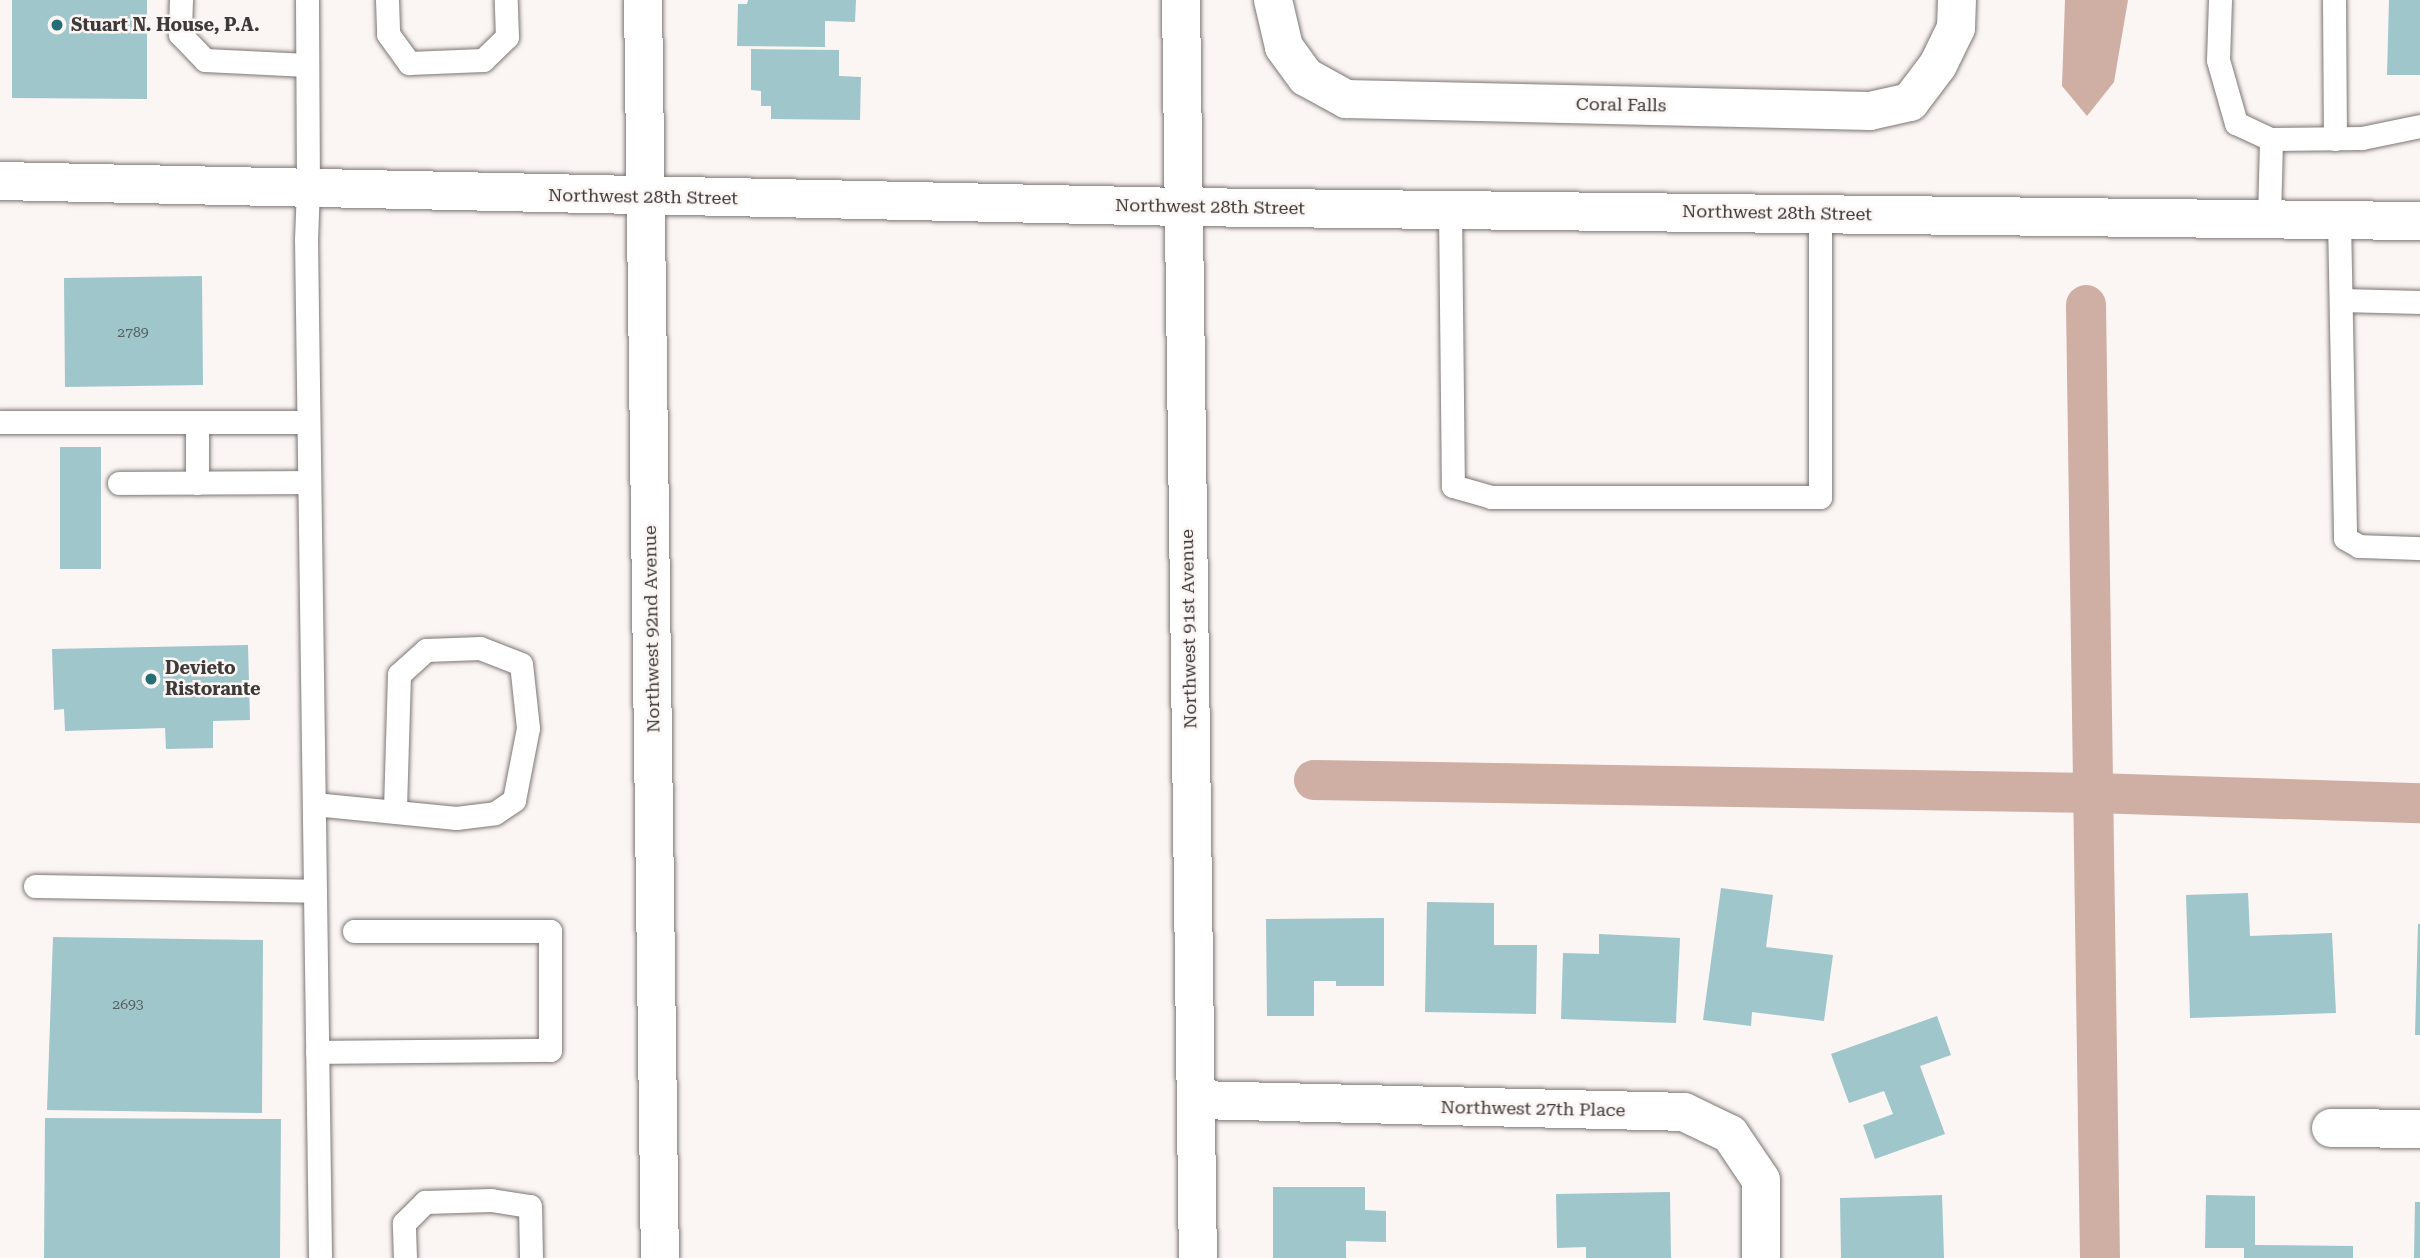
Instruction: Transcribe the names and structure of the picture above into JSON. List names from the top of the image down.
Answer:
{
  "streets": {
    "street": [
      "Coral Falls",
      "Northwest 28th Street",
      "Northwest 92nd Avenue",
      "Northwest 91st Avenue",
      "Northwest 27th Place"
    ]
  },
  "crossings": [
    ["Northwest 28th Street", "Northwest 92nd Avenue"],
    ["Northwest 28th Street", "Northwest 91st Avenue"],
    ["Northwest 91st Avenue", "Northwest 27th Place"]
  ],
  "places": ["Stuart N. House, P.A.", "Devieto Ristorante"],
  "house_numbers": ["2789", "2693"]
}
